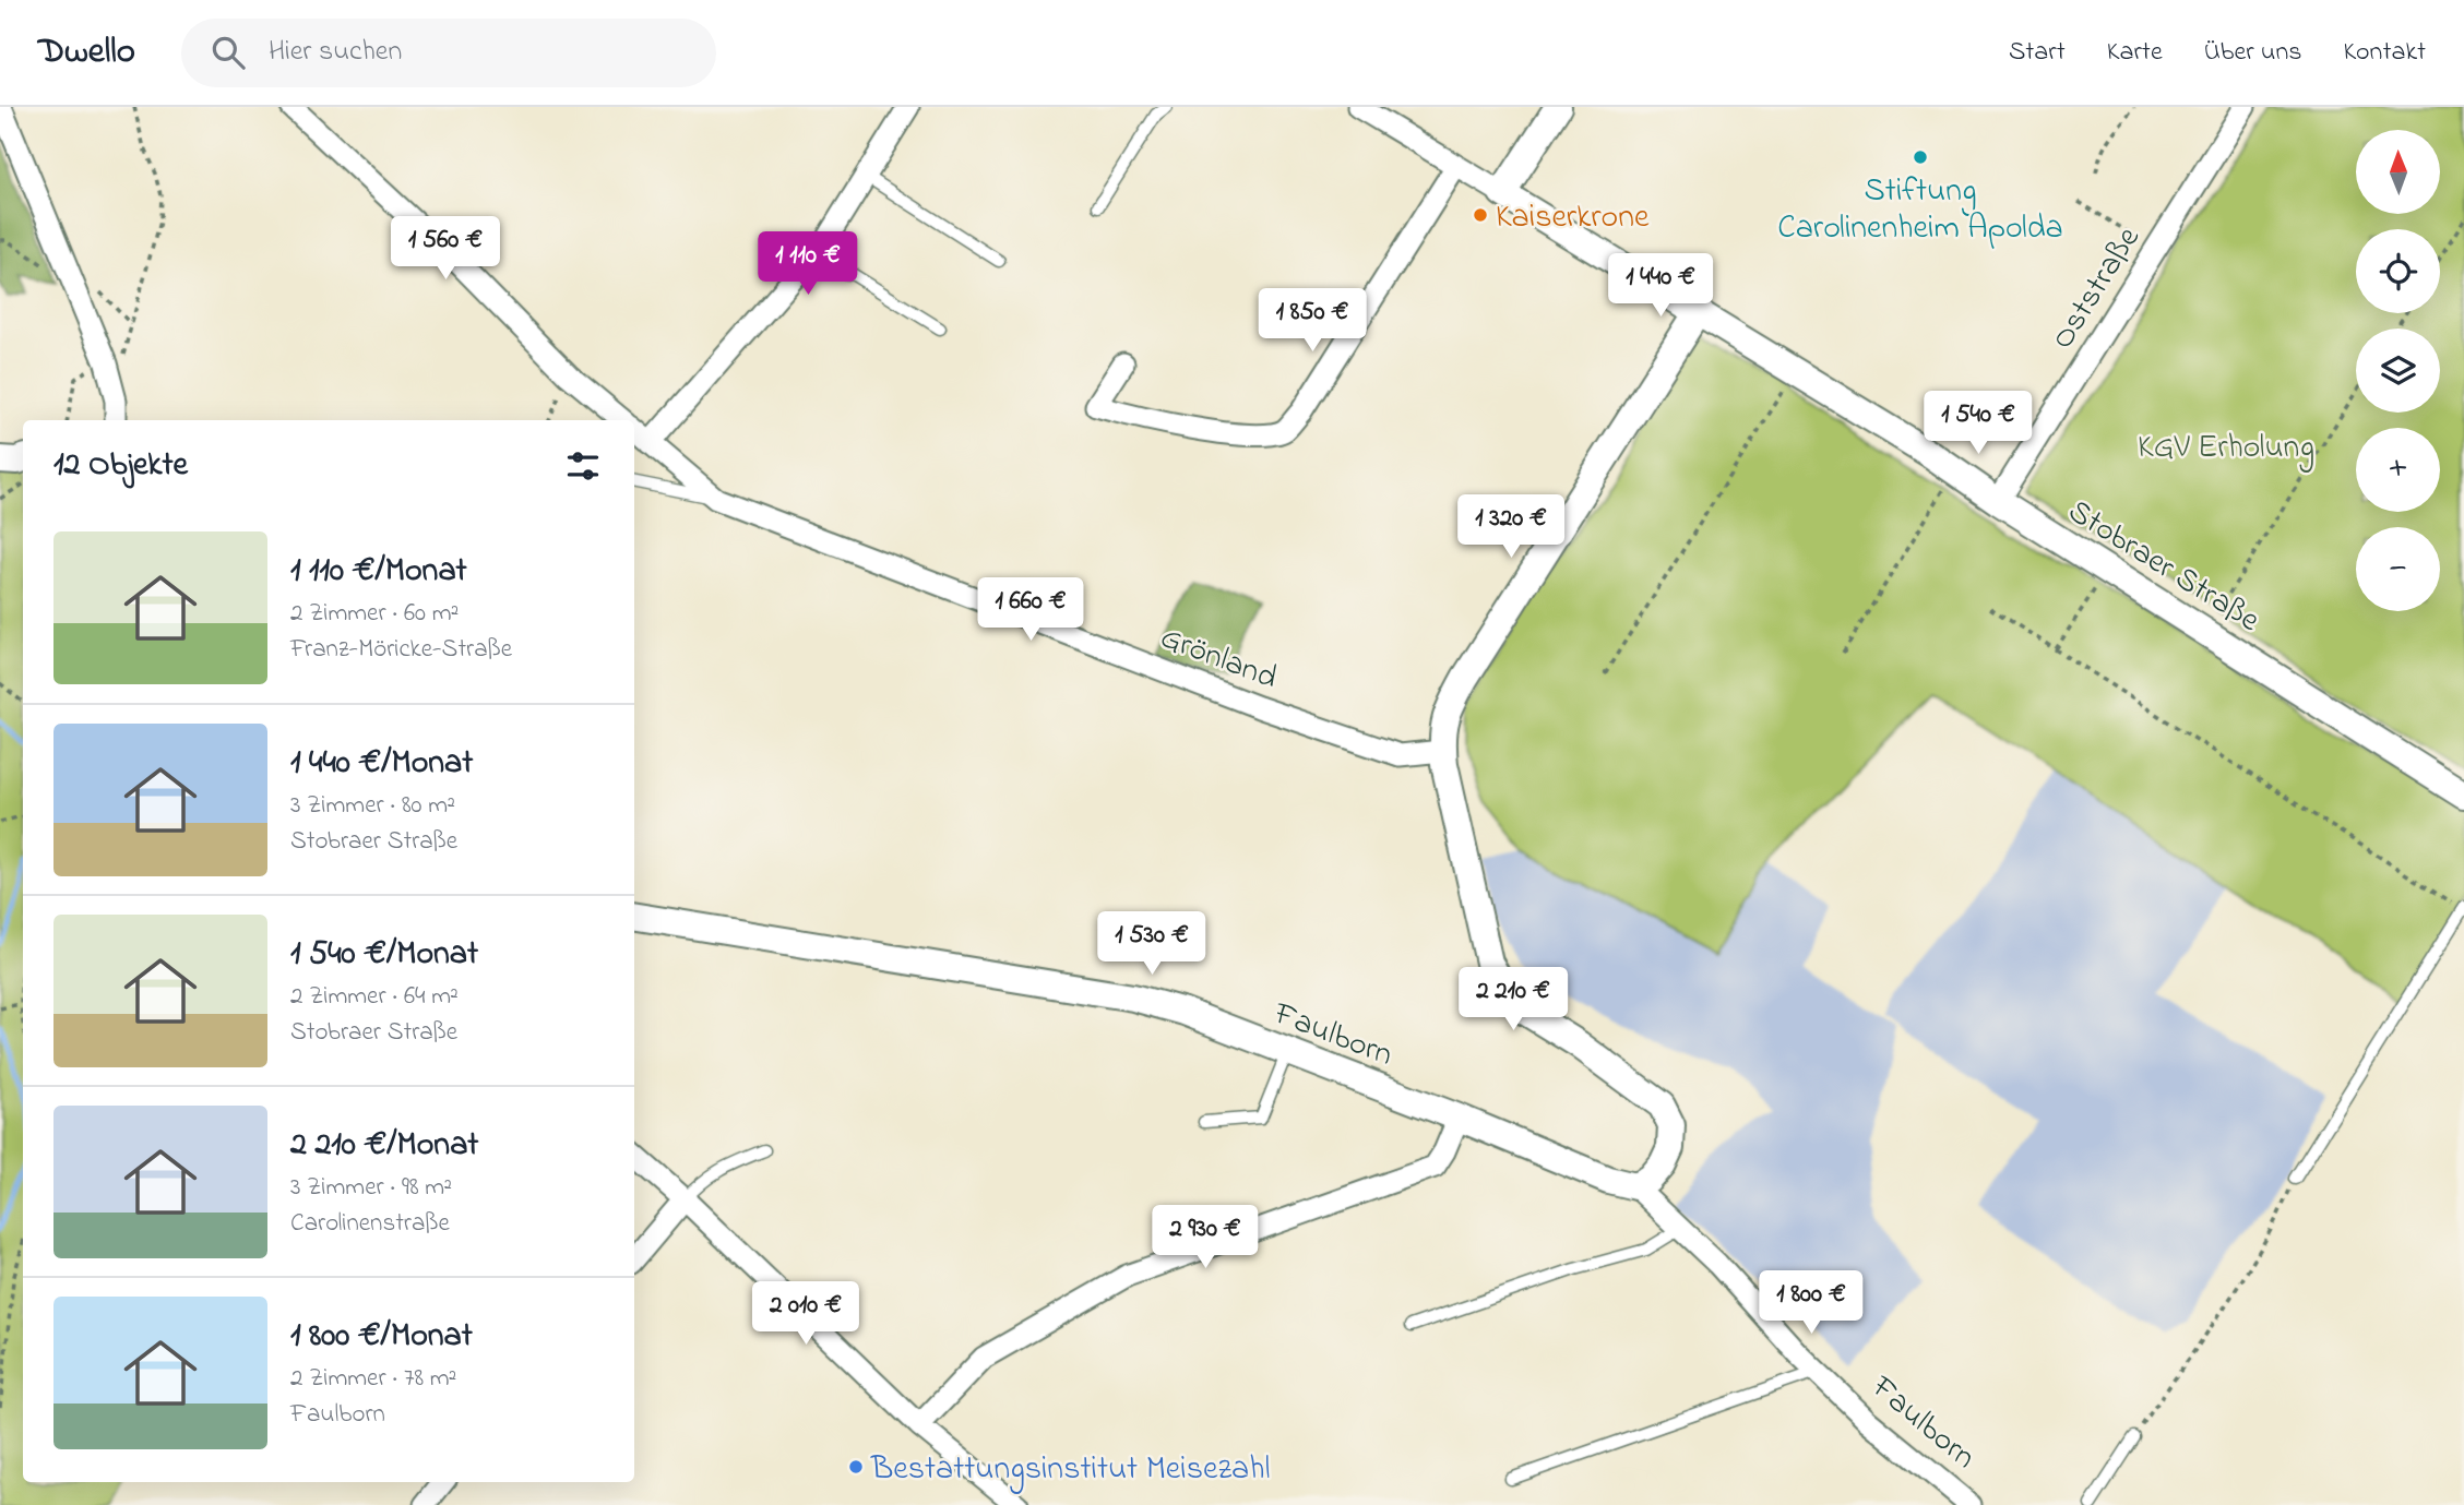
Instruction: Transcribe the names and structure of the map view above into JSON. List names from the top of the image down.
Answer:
{
  "streets": {
    "street": [
      "Oststraße",
      "Stobraer Straße",
      "Grönland",
      "Faulborn"
    ]
  },
  "crossings": [
    ["Oststraße", "Stobraer Straße"]
  ],
  "parks": ["KGV Erholung"],
  "places": ["Stiftung Carolinenheim Apolda", "Kaiserkrone", "Bestattungsinstitut Meisezahl"],
  "north": "top",
  "page": {
    "header": "Dwello",
    "search": "Hier suchen",
    "nav": [
      "Start",
      "Karte",
      "Über uns",
      "Kontakt"
    ],
    "map_buttons": ["+", "−"],
    "price": [
      "1 560 €",
      "1 110 €",
      "1 440 €",
      "1 850 €",
      "1 540 €",
      "1 320 €",
      "1 660 €",
      "1 530 €",
      "2 210 €",
      "2 930 €",
      "1 800 €",
      "2 010 €"
    ],
    "heading": "12 Objekte",
    "list": [
      {
        "name": "1 110 €/Monat",
        "note": "2 Zimmer · 60 m² · Franz-Möricke-Straße"
      },
      {
        "name": "1 440 €/Monat",
        "note": "3 Zimmer · 80 m² · Stobraer Straße"
      },
      {
        "name": "1 540 €/Monat",
        "note": "2 Zimmer · 64 m² · Stobraer Straße"
      },
      {
        "name": "2 210 €/Monat",
        "note": "3 Zimmer · 98 m² · Carolinenstraße"
      },
      {
        "name": "1 800 €/Monat",
        "note": "2 Zimmer · 78 m² · Faulborn"
      }
    ]
  }
}
